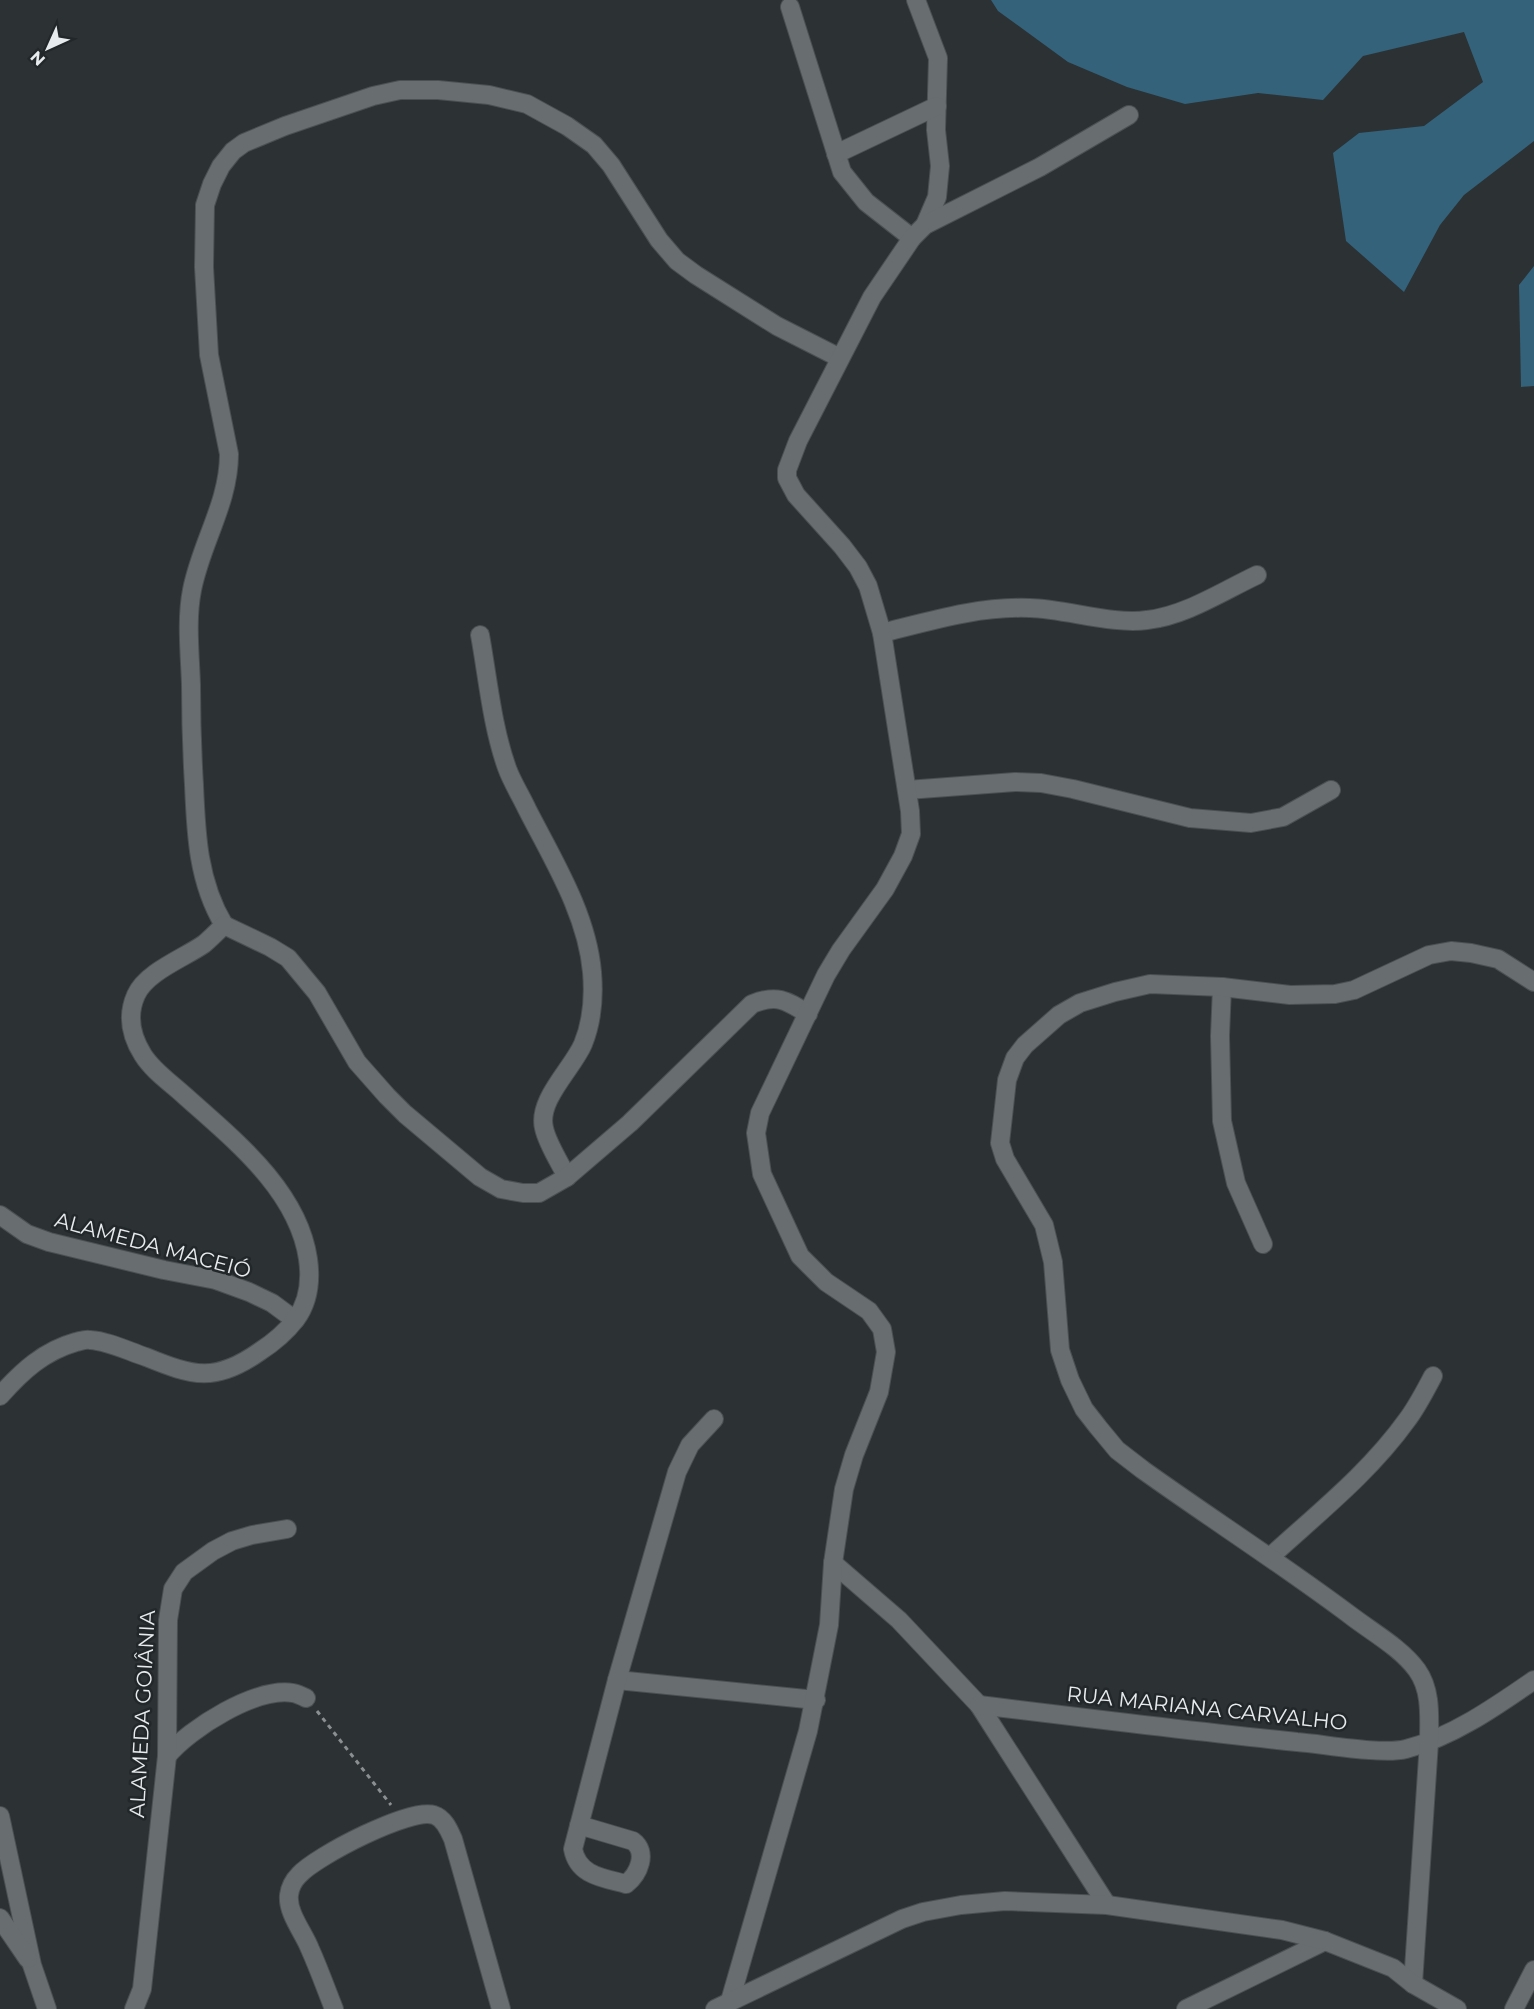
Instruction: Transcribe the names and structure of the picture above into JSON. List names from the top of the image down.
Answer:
{
  "streets": {
    "street": ["ALAMEDA MACEIÓ", "RUA MARIANA CARVALHO", "ALAMEDA GOIÂNIA"]
  },
  "north": "bottom left"
}
